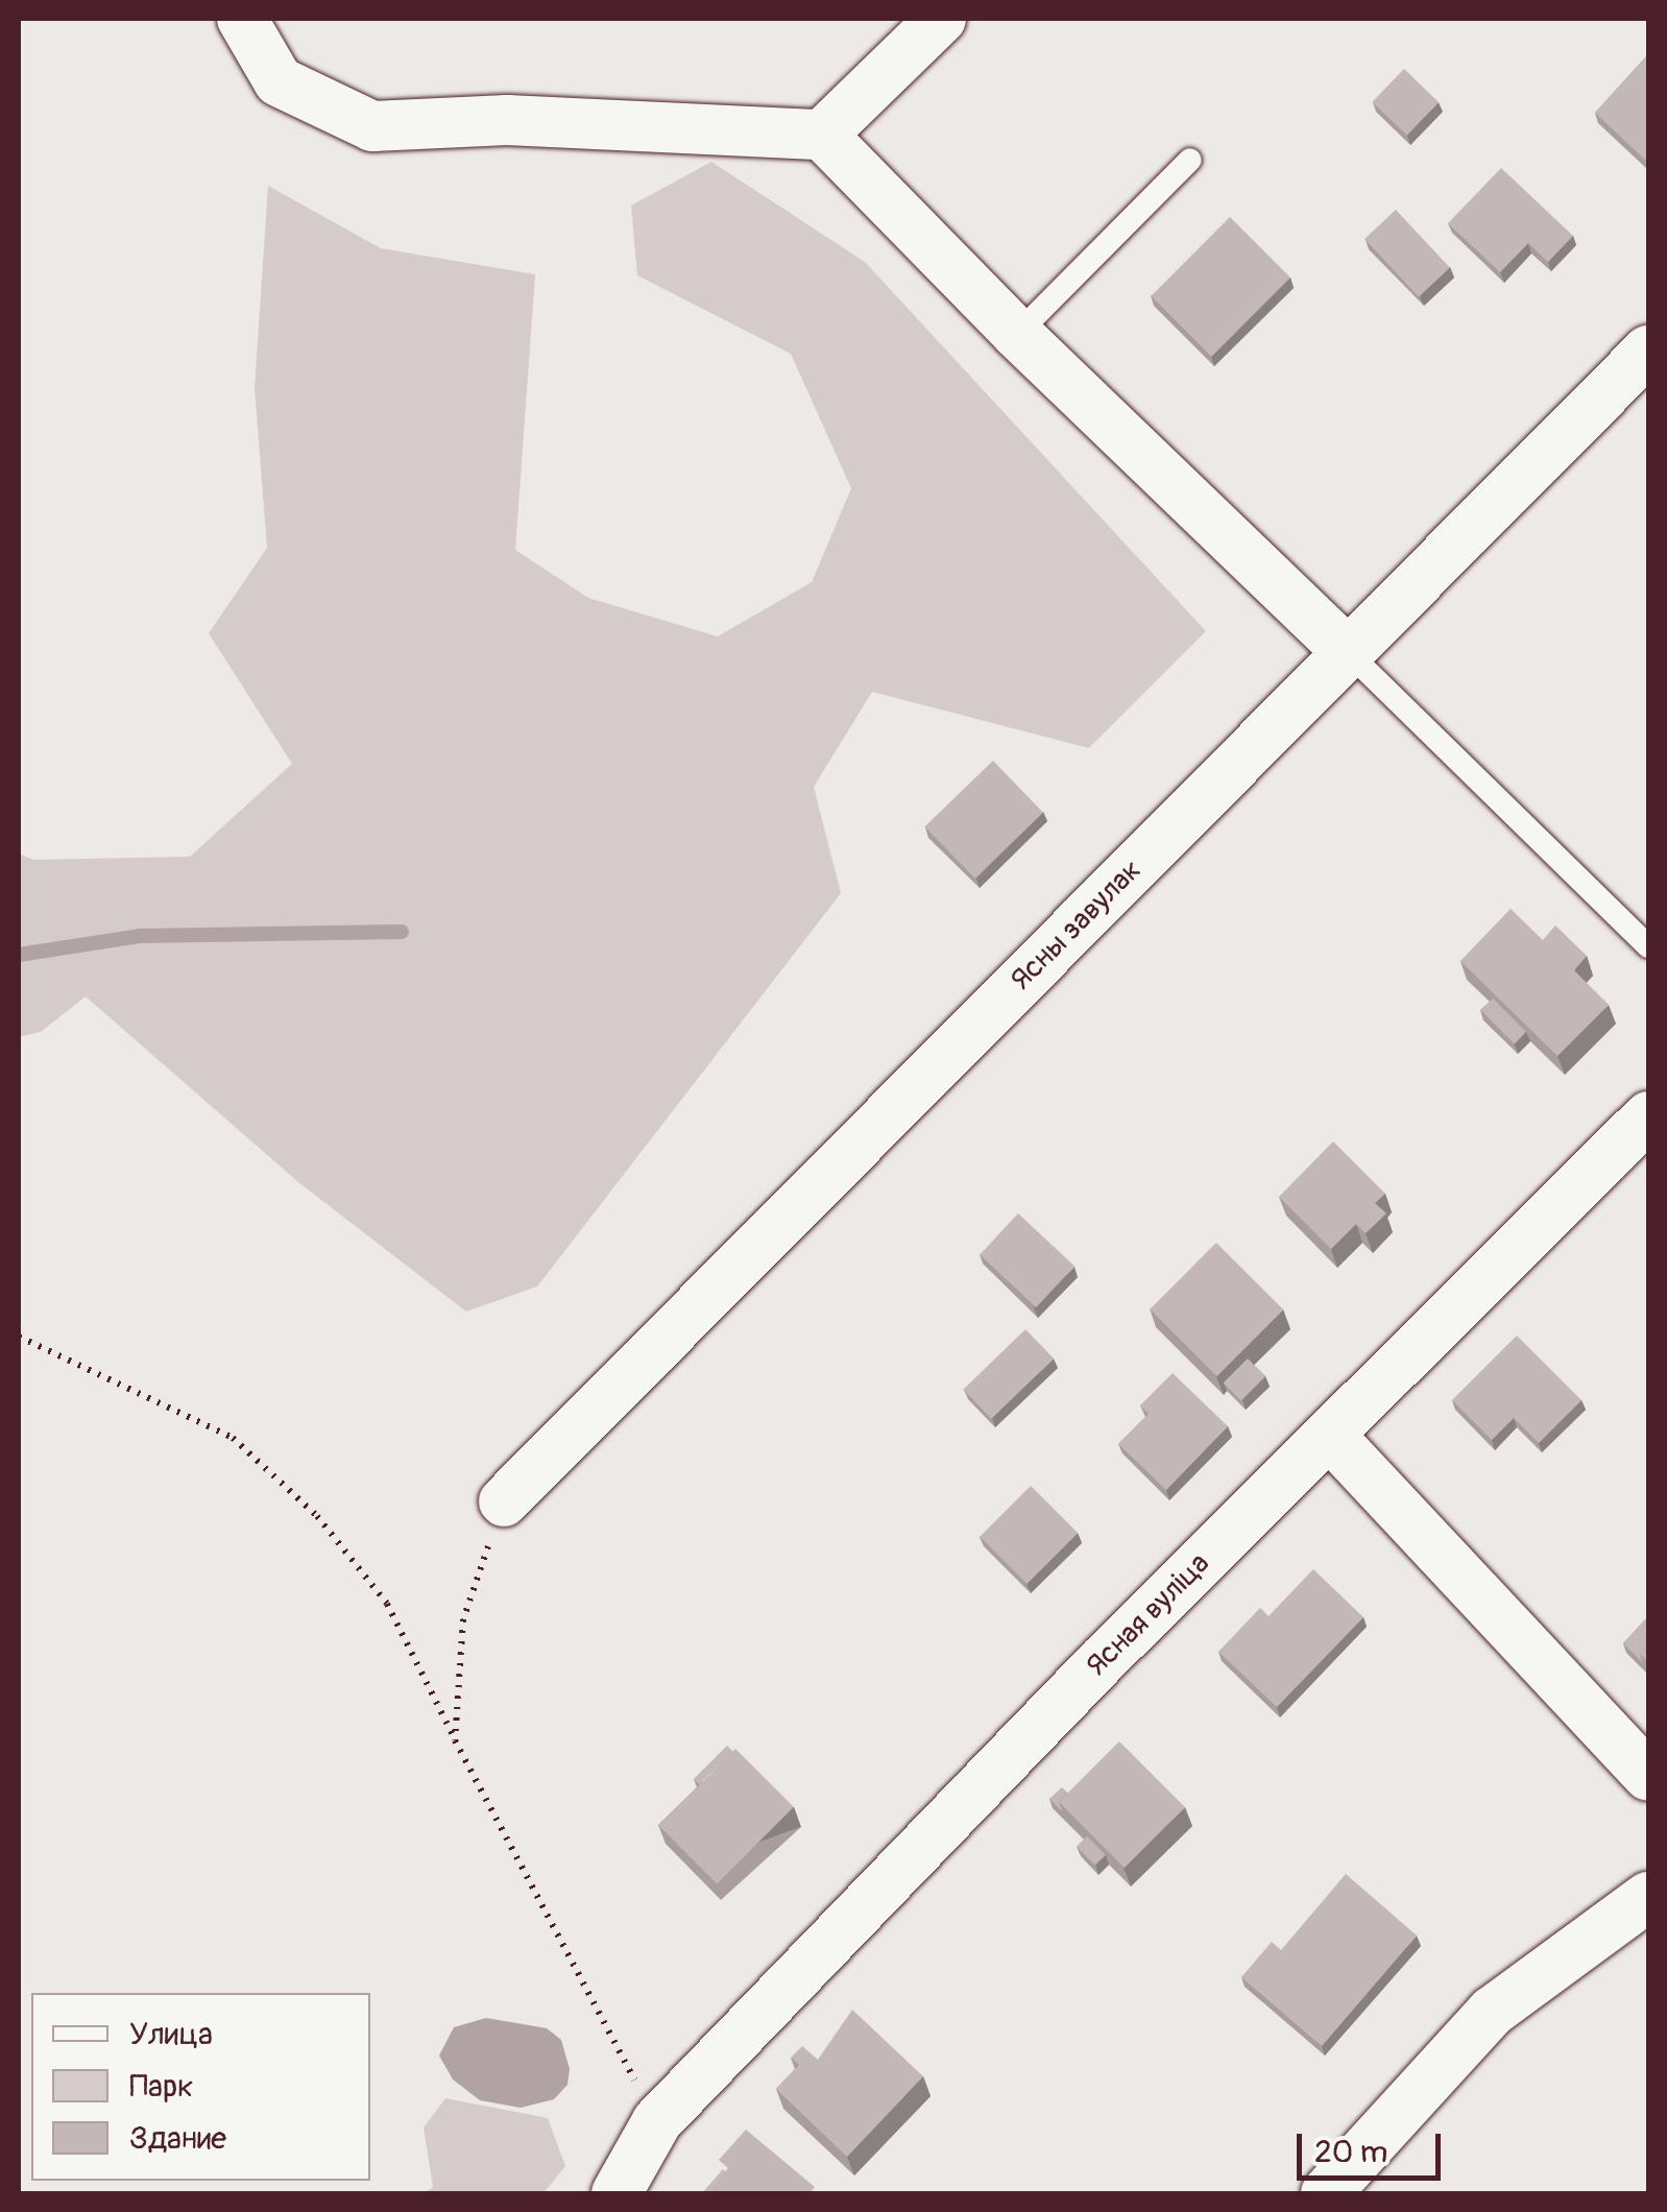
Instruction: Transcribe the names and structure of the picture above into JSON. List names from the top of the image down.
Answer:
{
  "streets": {
    "street": ["Ясны завулак", "Ясная вуліца"]
  },
  "legend": ["Улица", "Парк", "Здание"],
  "scale_bar": "20 m"
}
